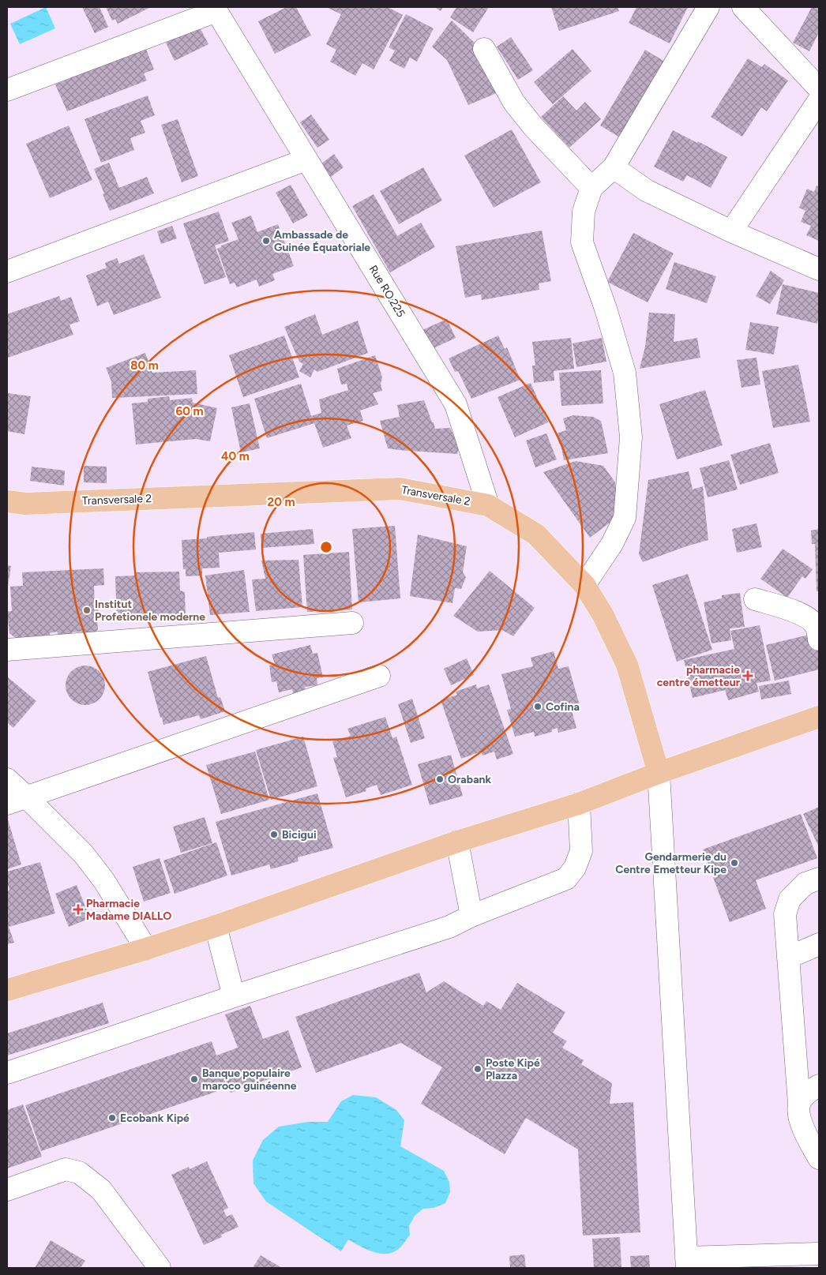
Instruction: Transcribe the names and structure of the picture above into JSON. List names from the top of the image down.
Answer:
{
  "streets": {
    "main road": ["Transversale 2"],
    "street": ["Rue RO.225"]
  },
  "crossings": [
    ["Rue RO.225", "Transversale 2"]
  ],
  "places": {
    "other": [
      "Ambassade de Guinée Équatoriale",
      "Institut Profetionele moderne",
      "Cofina",
      "Orabank",
      "Bicigui",
      "Gendarmerie du Centre Emetteur Kipe",
      "Poste Kipé Plazza",
      "Banque populaire maroco guinéenne",
      "Ecobank Kipé"
    ],
    "health": ["pharmacie centre émetteur", "Pharmacie Madame DIALLO"]
  },
  "rings": [
    "80 m",
    "60 m",
    "40 m",
    "20 m"
  ]
}
